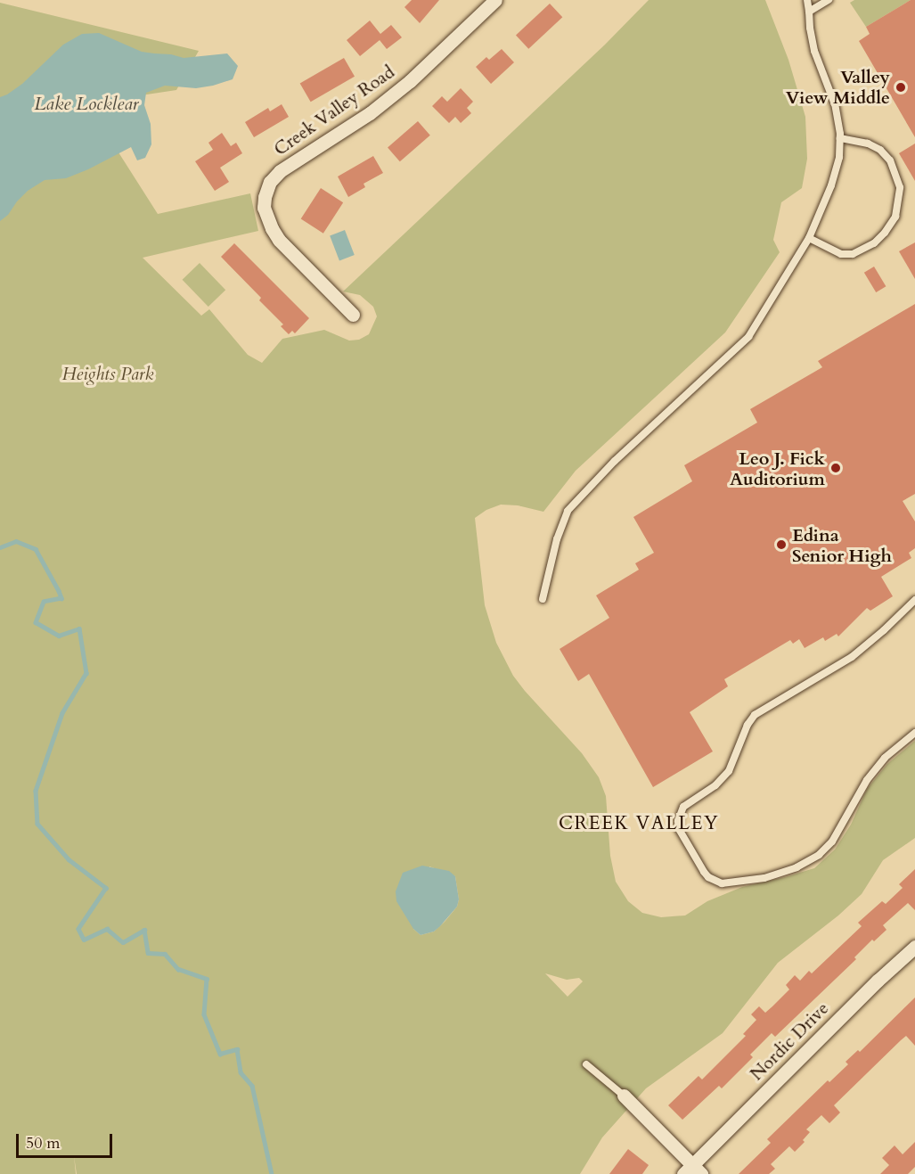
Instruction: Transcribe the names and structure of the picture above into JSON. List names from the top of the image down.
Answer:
{
  "streets": {
    "street": ["Creek Valley Road", "Nordic Drive"]
  },
  "districts": ["CREEK VALLEY"],
  "water": ["Lake Locklear"],
  "parks": ["Heights Park"],
  "places": ["Valley View Middle", "Leo J. Fick Auditorium", "Edina Senior High"],
  "scale_bar": "50 m"
}
